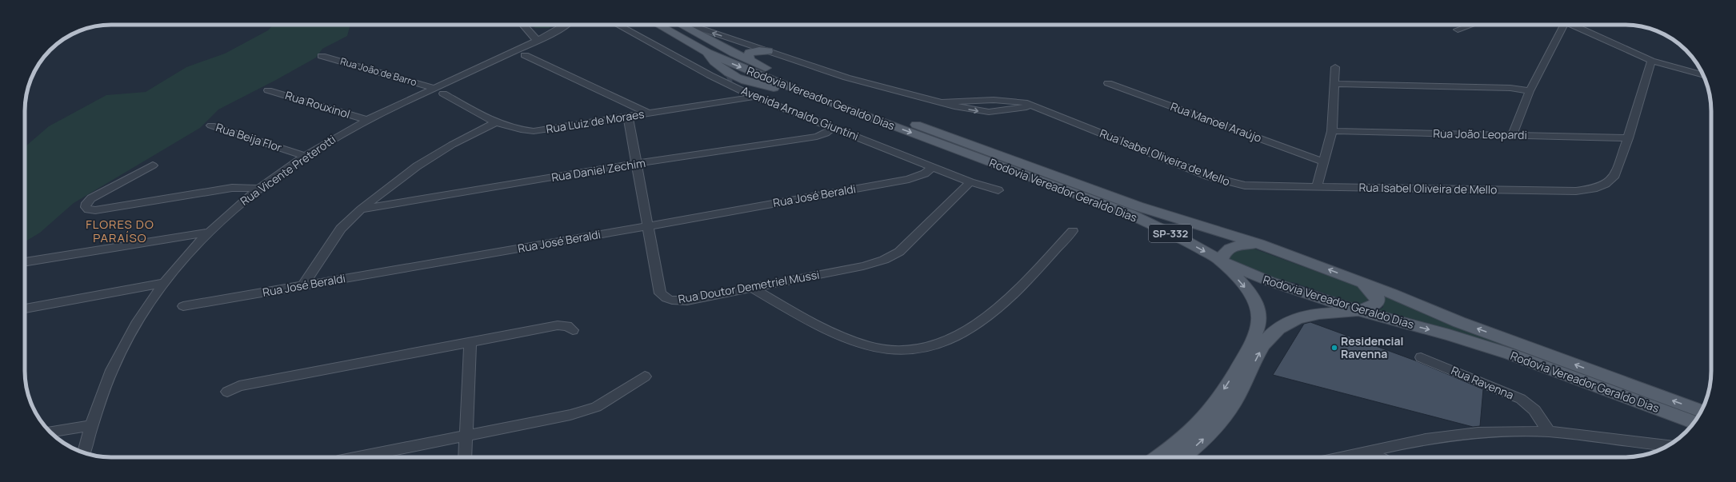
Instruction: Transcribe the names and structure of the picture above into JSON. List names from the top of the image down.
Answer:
{
  "streets": {
    "main road": ["Rodovia Vereador Geraldo Dias", "SP-332"],
    "street": [
      "Rua João de Barro",
      "Rua Rouxinol",
      "Avenida Arnaldo Giuntini",
      "Rua Luiz de Moraes",
      "Rua Manoel Araújo",
      "Rua João Leopardi",
      "Rua Beija Flor",
      "Rua Isabel Oliveira de Mello",
      "Rua Vicente Preterotti",
      "Rua Daniel Zechim",
      "Rua José Beraldi",
      "Rua Doutor Demetriel Mussi",
      "Rua Ravenna"
    ]
  },
  "crossings": [
    ["Rua João de Barro", "Rua Vicente Preterotti"],
    ["Rua Rouxinol", "Rua Vicente Preterotti"],
    ["Avenida Arnaldo Giuntini", "Rua Luiz de Moraes"],
    ["Avenida Arnaldo Giuntini", "Rua Daniel Zechim"],
    ["Avenida Arnaldo Giuntini", "Rua José Beraldi"],
    ["Avenida Arnaldo Giuntini", "Rua Doutor Demetriel Mussi"],
    ["Rua Luiz de Moraes", "Rua Doutor Demetriel Mussi"],
    ["Rua João Leopardi", "Rua Isabel Oliveira de Mello"],
    ["Rua Beija Flor", "Rua Vicente Preterotti"],
    ["Rua Daniel Zechim", "Rua Doutor Demetriel Mussi"],
    ["Rua José Beraldi", "Rua Doutor Demetriel Mussi"]
  ],
  "districts": ["FLORES DO PARAÍSO"],
  "places": ["Residencial Ravenna"]
}
